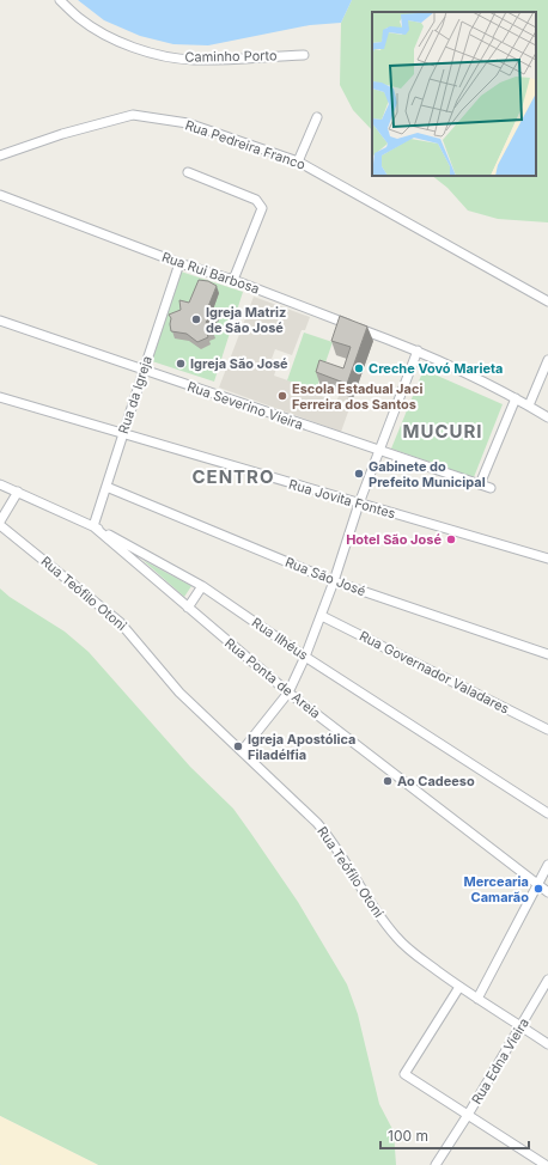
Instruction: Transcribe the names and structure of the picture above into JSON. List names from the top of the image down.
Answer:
{
  "streets": {
    "street": [
      "Caminho Porto",
      "Rua Pedreira Franco",
      "Rua Rui Barbosa",
      "Rua da Igreja",
      "Rua Severino Vieira",
      "Rua Jovita Fontes",
      "Rua São José",
      "Rua Teófilo Otoni",
      "Rua Ilhéus",
      "Rua Governador Valadares",
      "Rua Ponta de Areia",
      "Rua Edna Vieira"
    ]
  },
  "crossings": [
    ["Rua Rui Barbosa", "Rua da Igreja"],
    ["Rua da Igreja", "Rua Severino Vieira"],
    ["Rua da Igreja", "Rua Jovita Fontes"],
    ["Rua da Igreja", "Rua São José"],
    ["Rua da Igreja", "Rua Ilhéus"],
    ["Rua da Igreja", "Rua Ponta de Areia"],
    ["Rua Teófilo Otoni", "Rua Edna Vieira"],
    ["Rua Ilhéus", "Rua Ponta de Areia"]
  ],
  "districts": ["MUCURI", "CENTRO"],
  "places": [
    "Igreja Matriz de São José",
    "Igreja São José",
    "Creche Vovó Marieta",
    "Escola Estadual Jaci Ferreira dos Santos",
    "Gabinete do Prefeito Municipal",
    "Hotel São José",
    "Igreja Apostólica Filadélfia",
    "Ao Cadeeso",
    "Mercearia Camarão"
  ],
  "scale_bar": "100 m"
}
